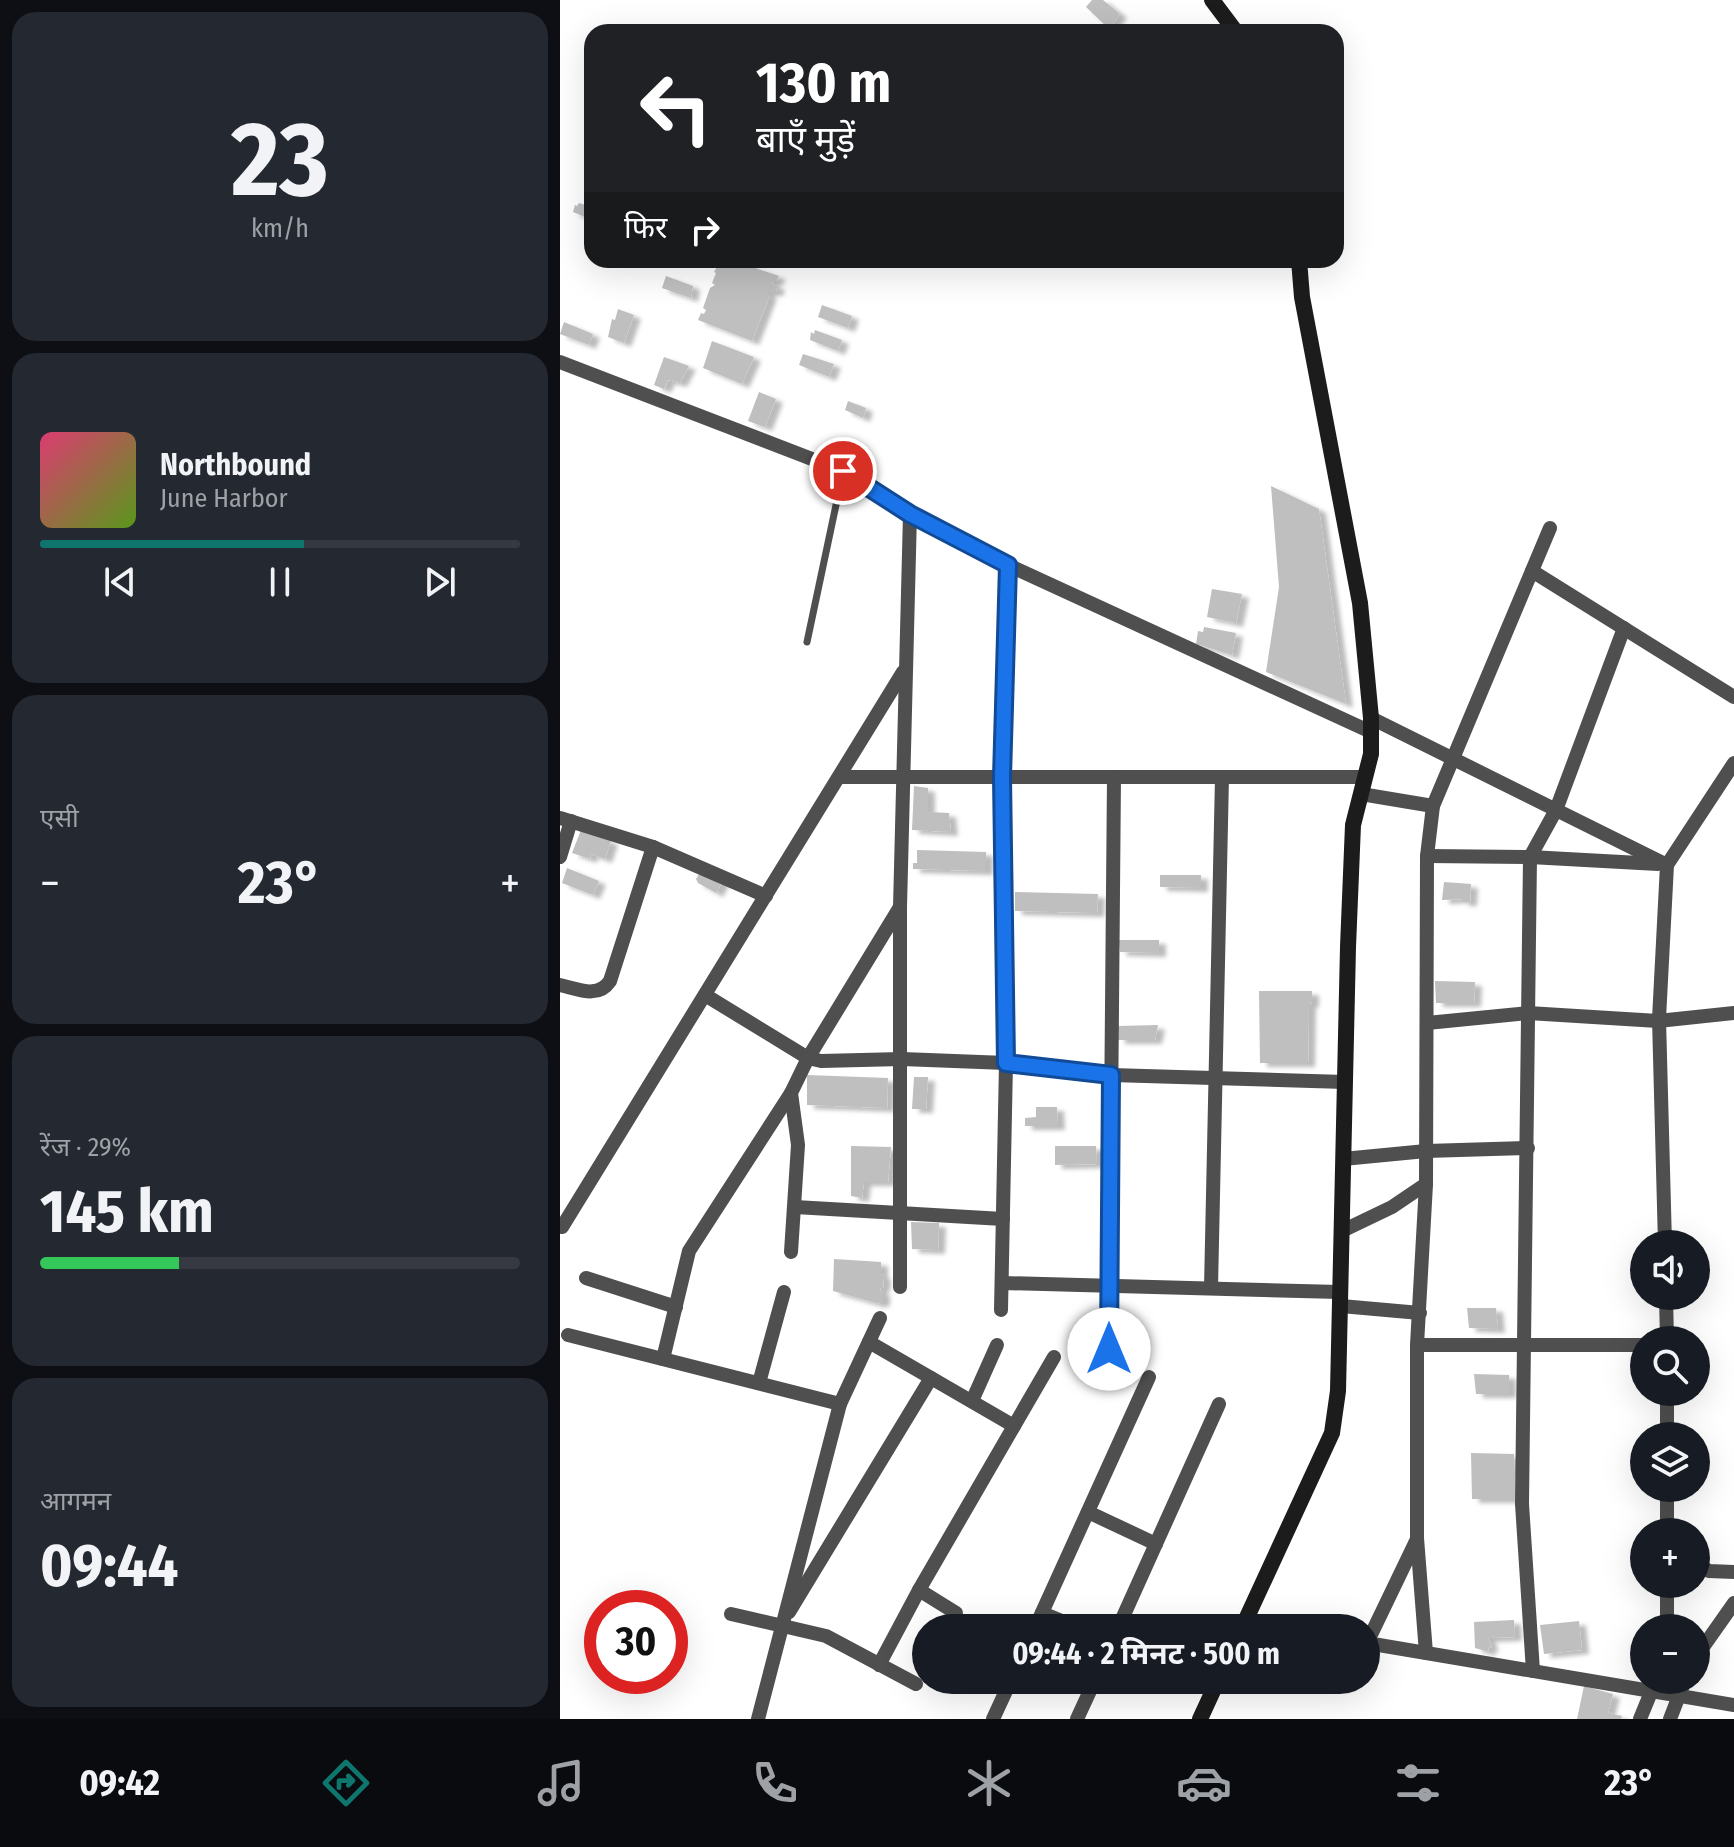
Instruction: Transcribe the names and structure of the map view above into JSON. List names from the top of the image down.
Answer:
{
  "page": {
    "tile": [
      ["23", "km/h"],
      "एसी",
      ["रेंज · 29%", "145 km"],
      ["आगमन", "09:44"]
    ],
    "turn": ["130 m", "बाएँ मुड़ें"],
    "then": "फिर",
    "song": ["Northbound", "June Harbor"],
    "heat": ["−", "23°", "+"],
    "map_buttons": ["+", "−"],
    "limit": "30",
    "trip": "09:44 · 2 मिनट · 500 m",
    "tabs": ["09:42", "23°"]
  }
}
